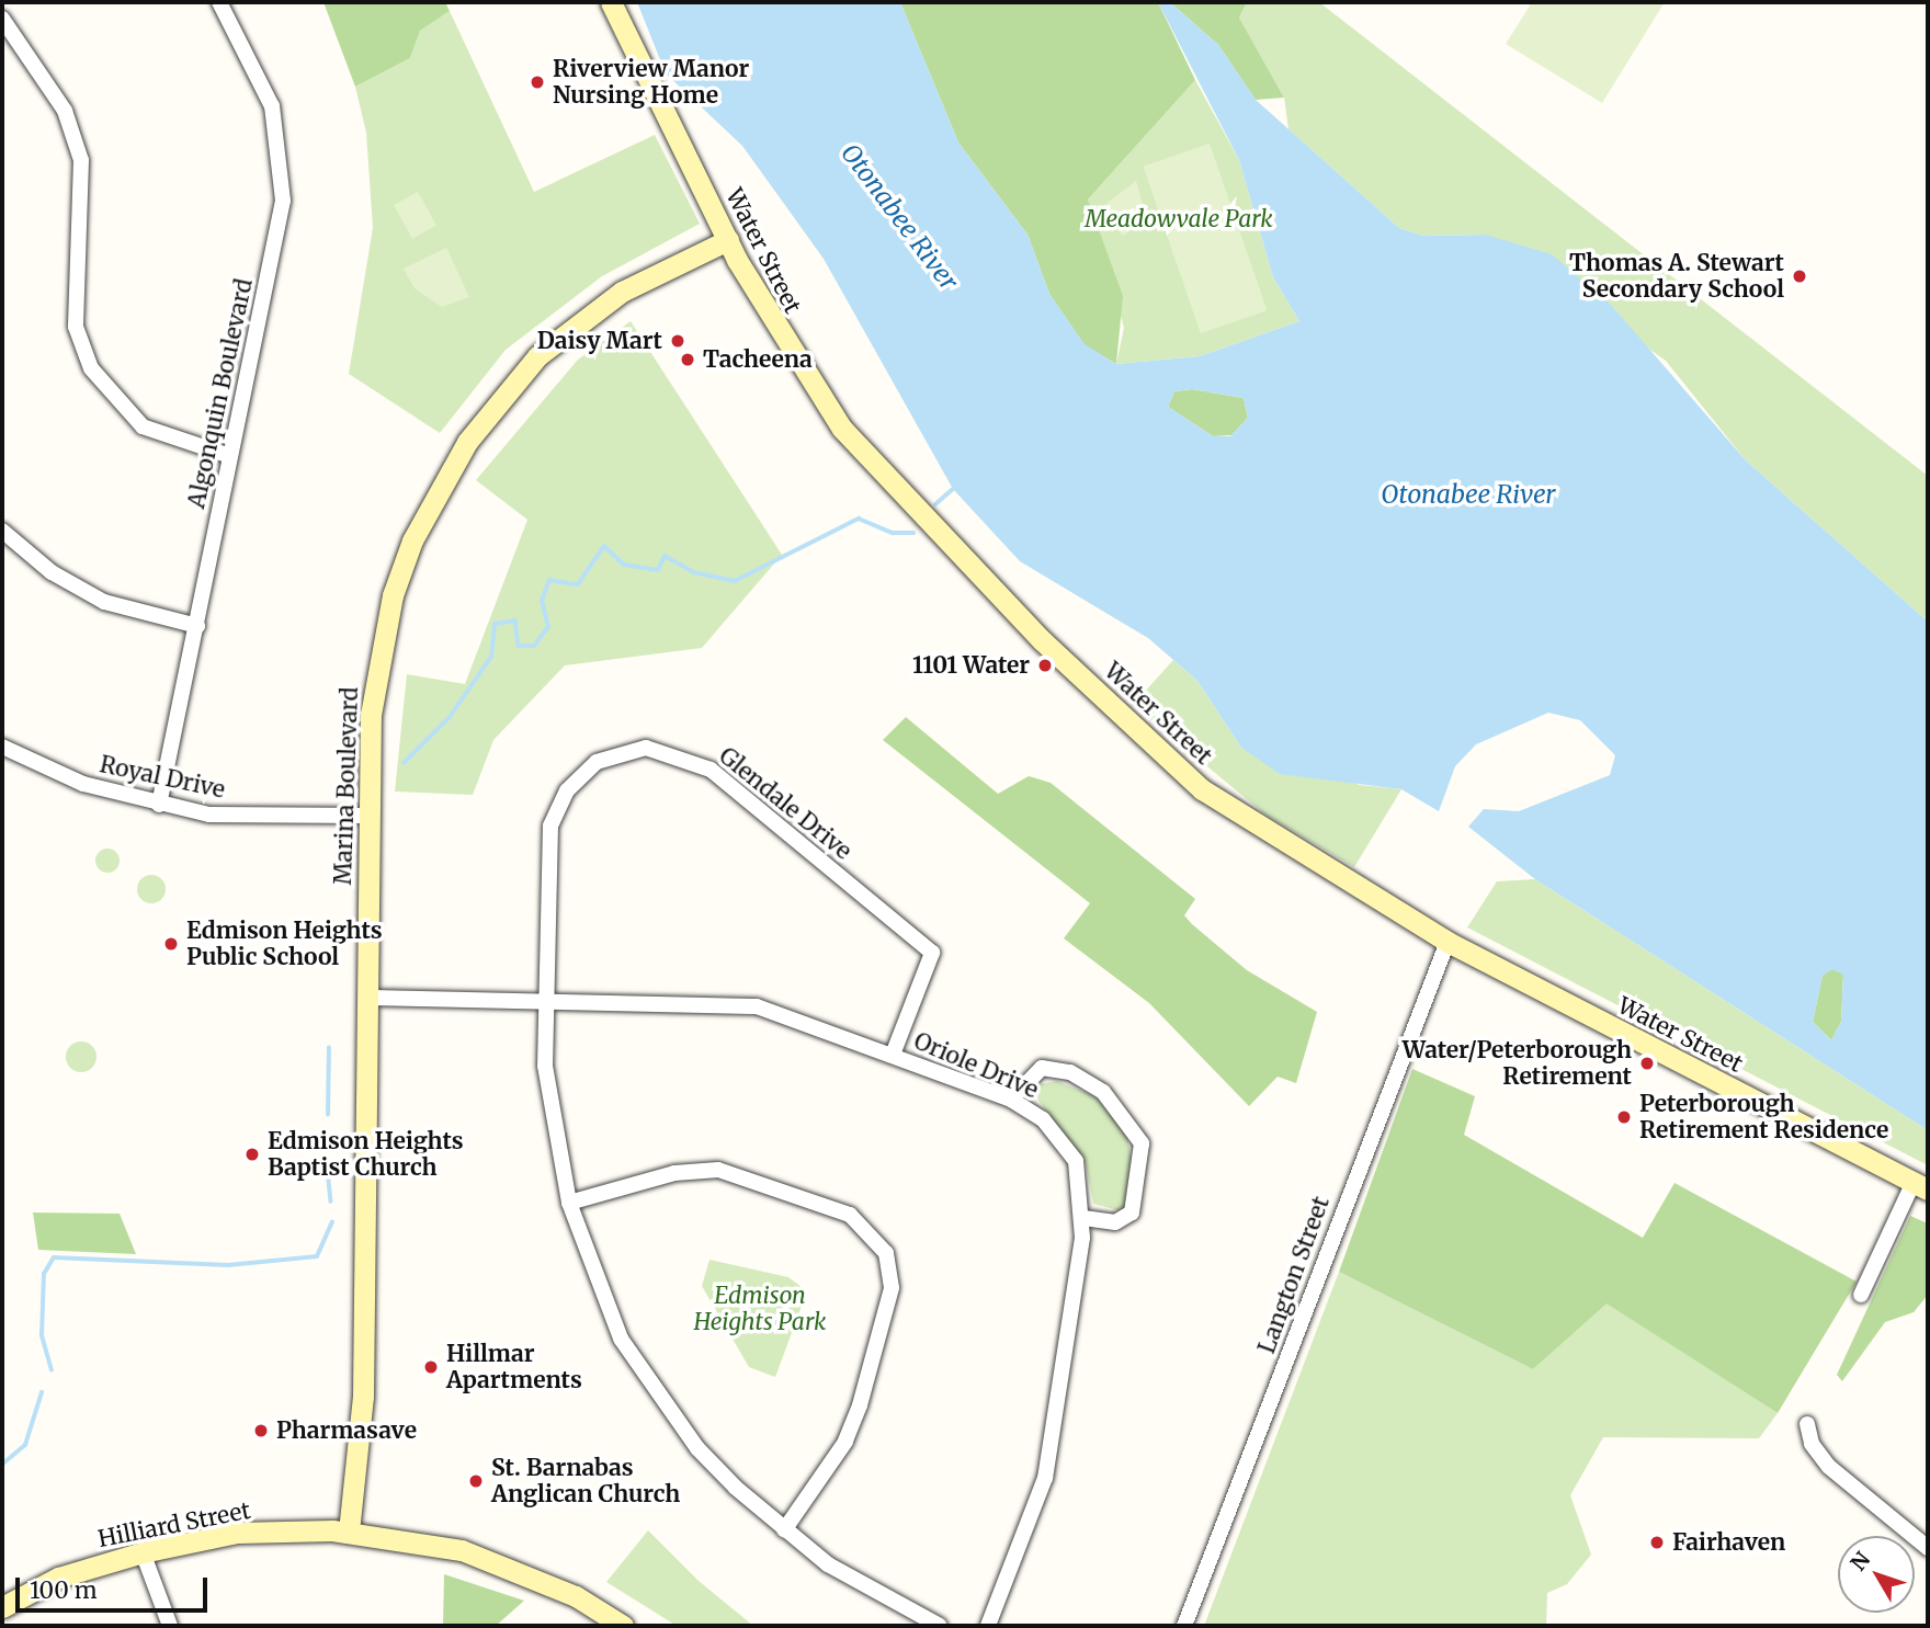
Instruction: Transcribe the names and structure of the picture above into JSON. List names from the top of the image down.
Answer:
{
  "streets": {
    "street": [
      "Water Street",
      "Algonquin Boulevard",
      "Royal Drive",
      "Marina Boulevard",
      "Glendale Drive",
      "Oriole Drive",
      "Langton Street",
      "Hilliard Street"
    ]
  },
  "crossings": [
    ["Water Street", "Marina Boulevard"],
    ["Water Street", "Langton Street"],
    ["Algonquin Boulevard", "Royal Drive"],
    ["Royal Drive", "Marina Boulevard"],
    ["Marina Boulevard", "Oriole Drive"],
    ["Marina Boulevard", "Hilliard Street"],
    ["Glendale Drive", "Oriole Drive"]
  ],
  "water": ["Otonabee River"],
  "parks": ["Meadowvale Park", "Edmison Heights Park"],
  "places": [
    "Riverview Manor Nursing Home",
    "Thomas A. Stewart Secondary School",
    "Daisy Mart",
    "Tacheena",
    "1101 Water",
    "Edmison Heights Public School",
    "Water/Peterborough Retirement",
    "Peterborough Retirement Residence",
    "Edmison Heights Baptist Church",
    "Hillmar Apartments",
    "Pharmasave",
    "St. Barnabas Anglican Church",
    "Fairhaven"
  ],
  "scale_bar": "100 m",
  "north": "top left"
}
